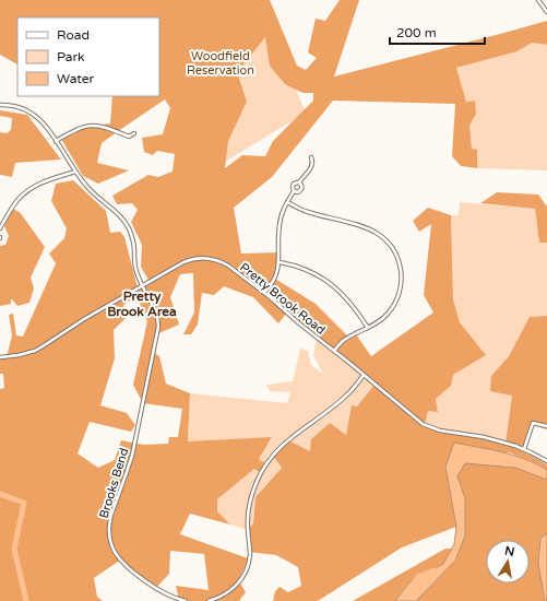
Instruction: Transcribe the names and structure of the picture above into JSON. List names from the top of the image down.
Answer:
{
  "streets": {
    "street": ["Pretty Brook Road", "Brooks Bend"]
  },
  "crossings": [
    ["Pretty Brook Road", "Brooks Bend"]
  ],
  "districts": ["Pretty Brook Area"],
  "parks": ["Woodfield Reservation"],
  "legend": ["Road", "Park", "Water"],
  "scale_bar": "200 m",
  "north": "top"
}
